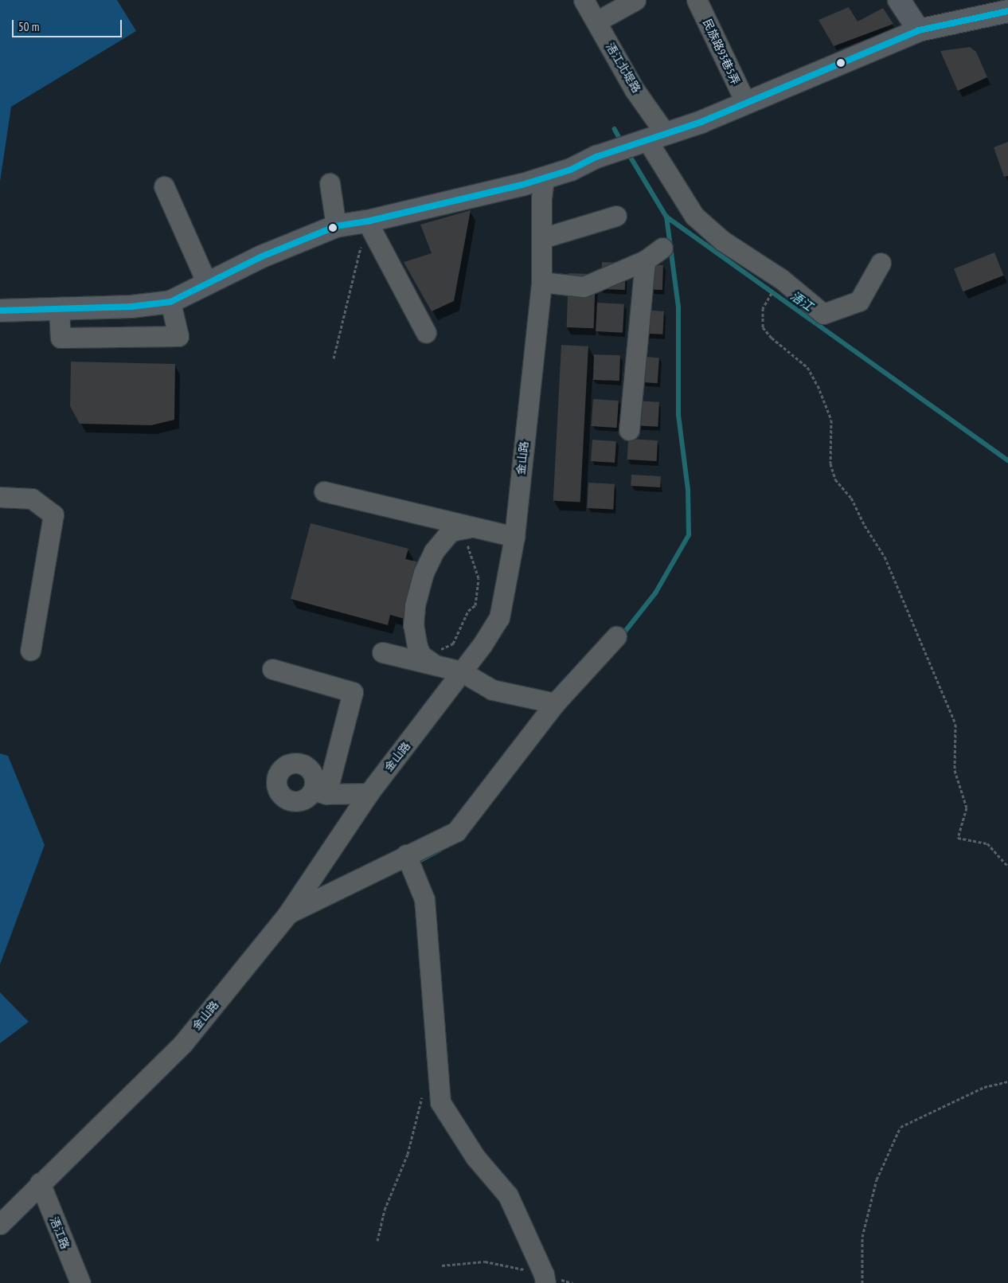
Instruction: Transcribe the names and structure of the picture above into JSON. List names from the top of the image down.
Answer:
{
  "streets": {
    "street": [
      "民族路93巷5弄",
      "浯江北堤路",
      "金山路",
      "浯江路"
    ]
  },
  "crossings": [
    ["金山路", "浯江路"]
  ],
  "water": ["浯江"],
  "scale_bar": "50 m"
}
